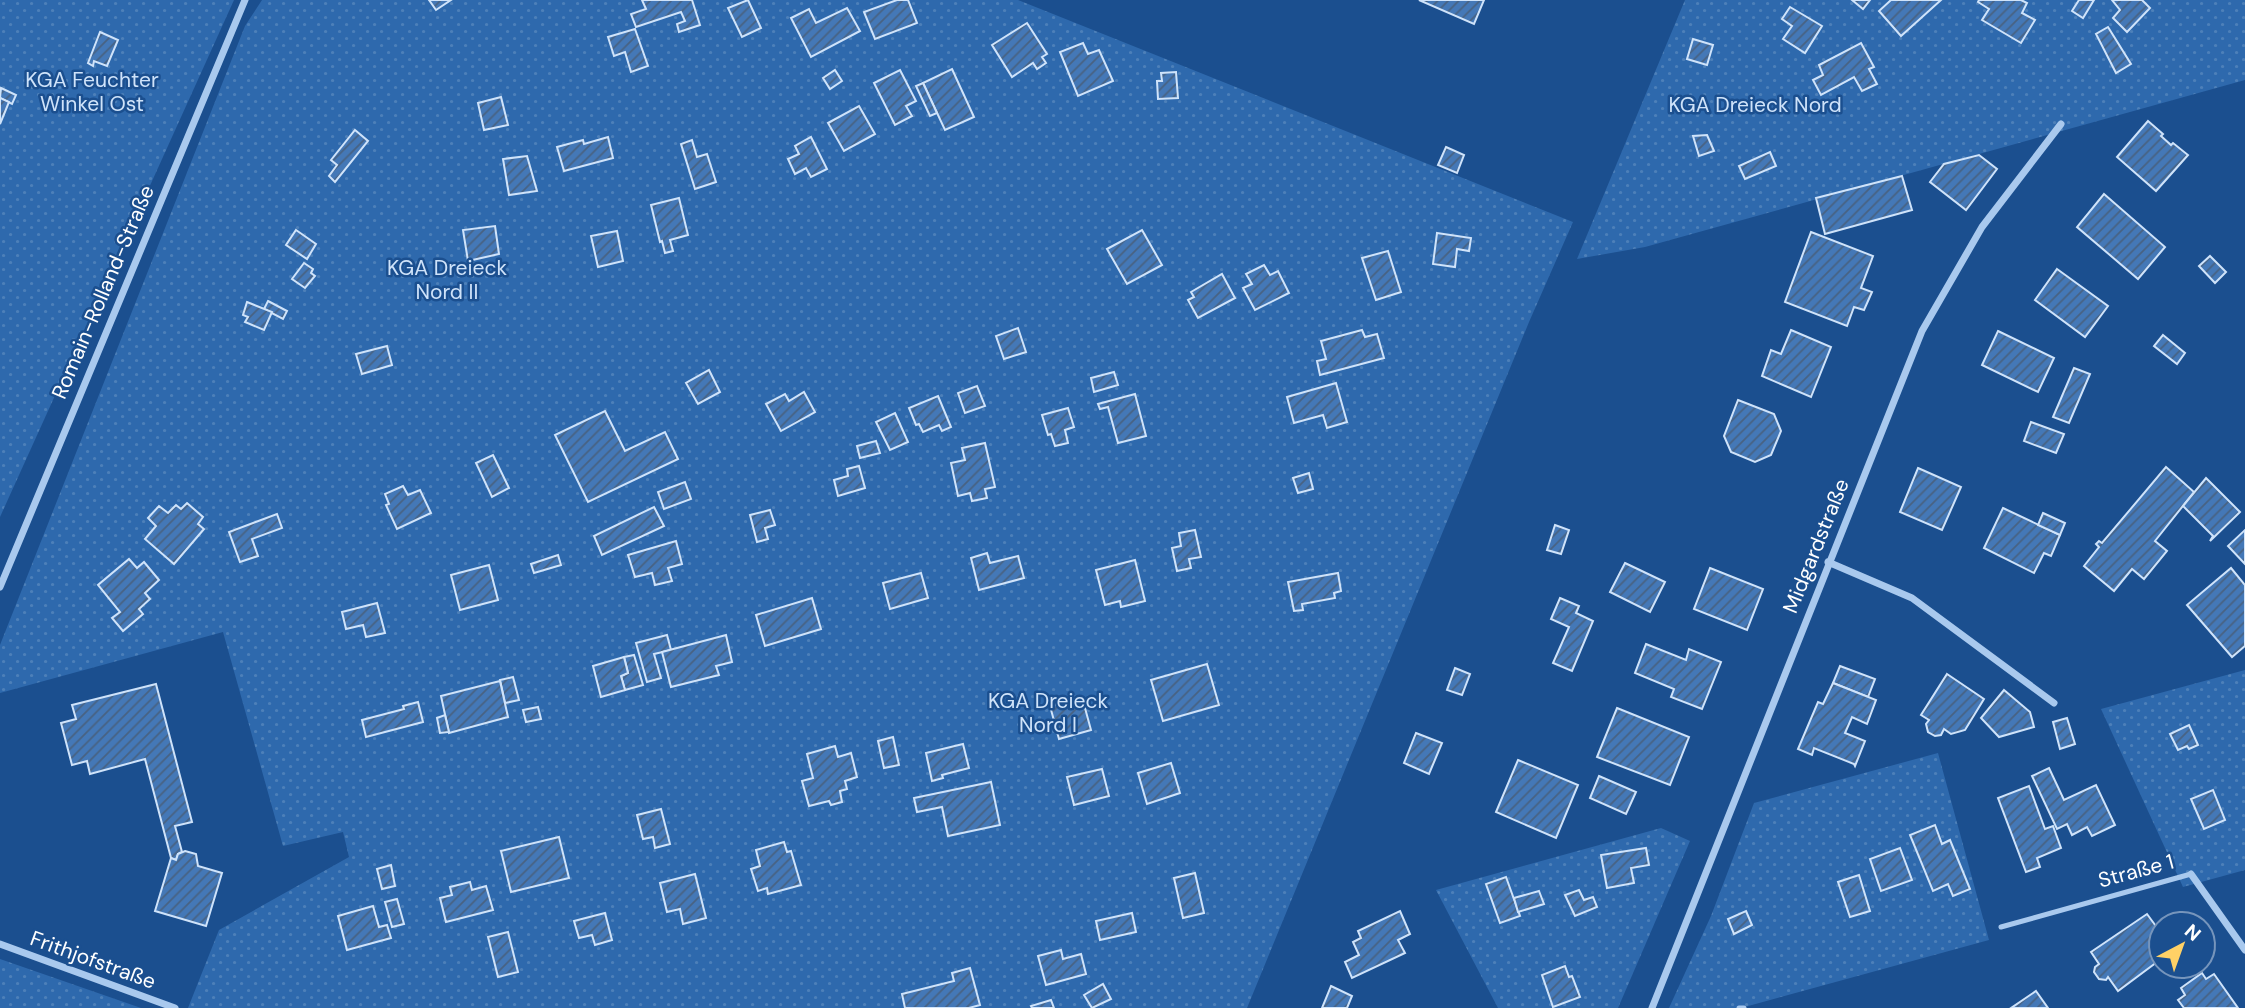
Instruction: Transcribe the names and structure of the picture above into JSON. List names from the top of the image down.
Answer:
{
  "streets": {
    "street": [
      "Romain-Rolland-Straße",
      "Midgardstraße",
      "Straße 1",
      "Frithjofstraße"
    ]
  },
  "parks": [
    "KGA Feuchter Winkel Ost",
    "KGA Dreieck Nord",
    "KGA Dreieck Nord II",
    "KGA Dreieck Nord I"
  ],
  "north": "top right"
}
